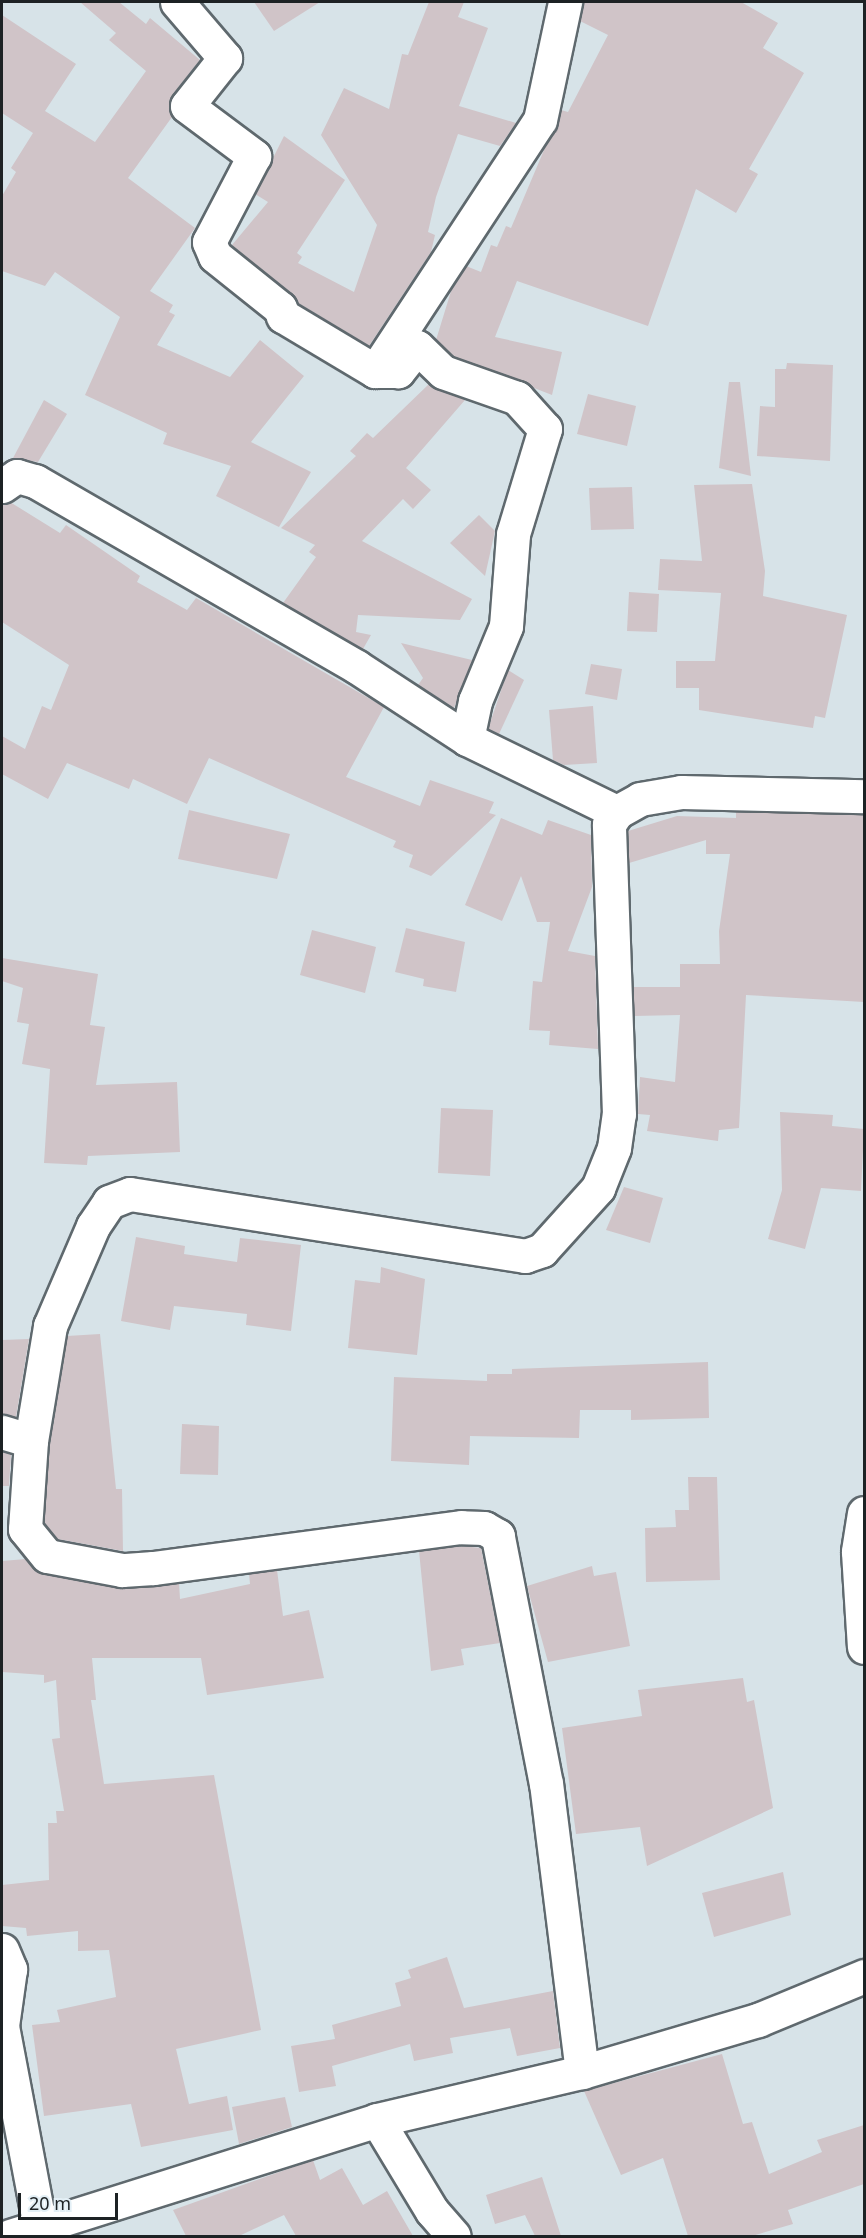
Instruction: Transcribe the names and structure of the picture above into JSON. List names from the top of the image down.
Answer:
{
  "scale_bar": "20 m"
}
